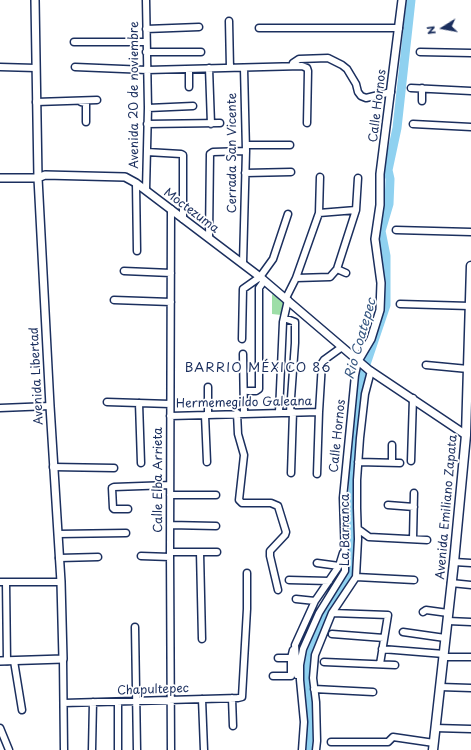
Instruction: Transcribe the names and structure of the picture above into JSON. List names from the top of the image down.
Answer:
{
  "streets": {
    "main road": ["Avenida Emiliano Zapata"],
    "street": [
      "Avenida 20 de noviembre",
      "Calle Hornos",
      "Cerrada San Vicente",
      "Moctezuma",
      "Avenida Libertad",
      "Hermemegildo Galeana",
      "Calle Elba Arrieta",
      "La Barranca",
      "Chapultepec"
    ]
  },
  "crossings": [
    ["Avenida 20 de noviembre", "Moctezuma"],
    ["Calle Hornos", "Moctezuma"],
    ["Cerrada San Vicente", "Moctezuma"],
    ["Moctezuma", "Avenida Libertad"],
    ["Moctezuma", "Calle Elba Arrieta"],
    ["Moctezuma", "Avenida Emiliano Zapata"],
    ["Moctezuma", "La Barranca"],
    ["Avenida Libertad", "Chapultepec"],
    ["Hermemegildo Galeana", "Calle Elba Arrieta"],
    ["Calle Elba Arrieta", "Chapultepec"]
  ],
  "districts": ["BARRIO MÉXICO 86"],
  "water": ["Rio Coatepec"],
  "north": "left"
}
